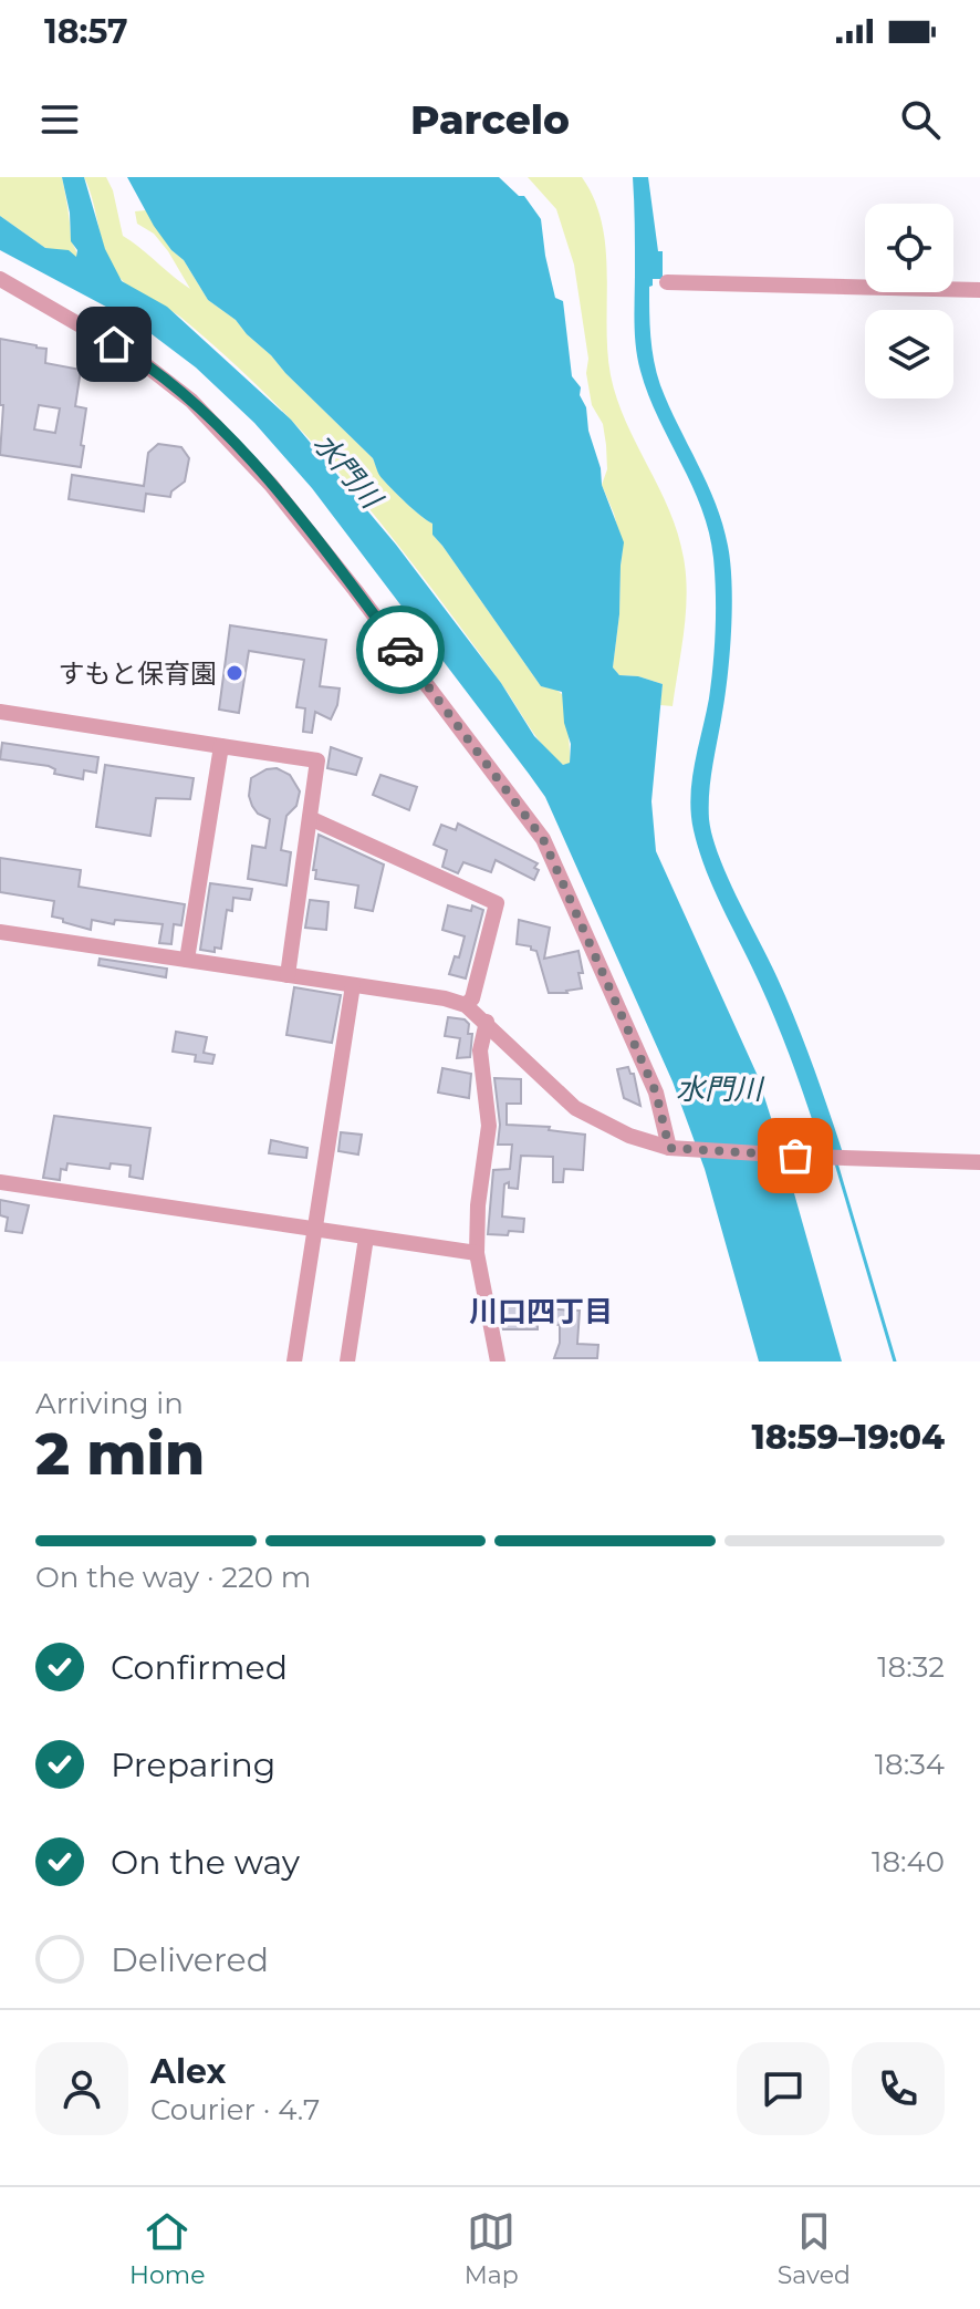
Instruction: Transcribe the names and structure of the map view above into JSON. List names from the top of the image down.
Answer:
{
  "districts": ["川口四丁目"],
  "water": ["水門川"],
  "places": ["すもと保育園"],
  "page": {
    "status": "18:57",
    "header": "Parcelo",
    "heading": ["2 min", "Arriving in", "18:59–19:04"],
    "panel": ["Alex", "Courier · 4.7"],
    "bar": "On the way · 220 m",
    "list": [
      ["Confirmed", "18:32"],
      ["Preparing", "18:34"],
      ["On the way", "18:40"],
      "Delivered"
    ],
    "tabs": ["Home", "Map", "Saved"]
  }
}
